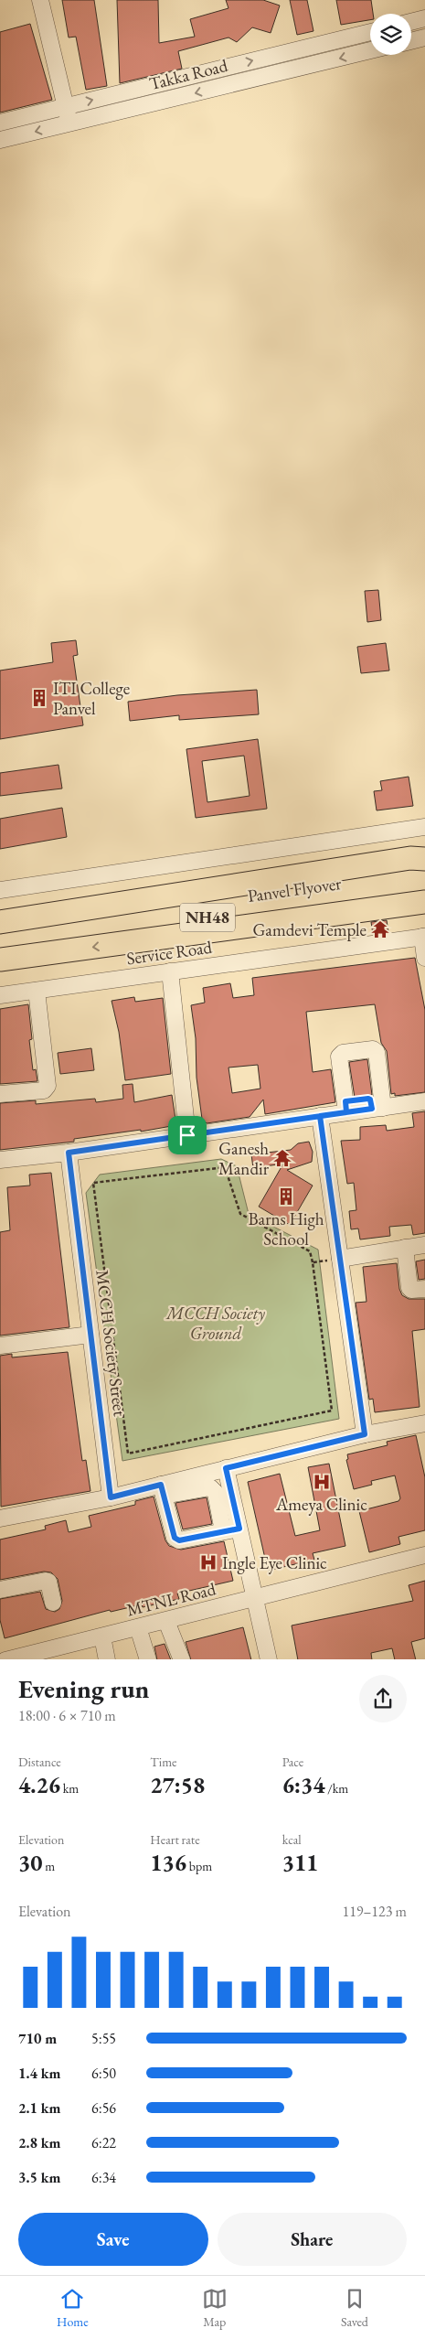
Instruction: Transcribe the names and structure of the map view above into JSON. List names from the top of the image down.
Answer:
{
  "streets": {
    "highway": ["Panvel Flyover", "NH48"],
    "street": [
      "Takka Road",
      "Service Road",
      "MCCH Society Street",
      "MTNL Road"
    ]
  },
  "parks": ["MCCH Society Ground"],
  "places": {
    "building": ["ITI College Panvel", "Barns High School"],
    "temple": ["Gamdevi Temple", "Ganesh Mandir"],
    "hospital": ["Ameya Clinic", "Ingle Eye Clinic"]
  },
  "page": {
    "heading": ["Evening run", "18:00 · 6 × 710 m"],
    "stats": [
      ["Distance", "4.26 km"],
      ["Time", "27:58"],
      ["Pace", "6:34 /km"],
      ["Elevation", "30 m"],
      ["Heart rate", "136 bpm"],
      ["kcal", "311"]
    ],
    "chart": ["Elevation", "119–123 m"],
    "list": [
      {
        "name": "710 m",
        "note": "5:55"
      },
      {
        "name": "1.4 km",
        "note": "6:50"
      },
      {
        "name": "2.1 km",
        "note": "6:56"
      },
      {
        "name": "2.8 km",
        "note": "6:22"
      },
      {
        "name": "3.5 km",
        "note": "6:34"
      }
    ],
    "buttons": ["Save", "Share"],
    "tabs": ["Home", "Map", "Saved"]
  }
}
